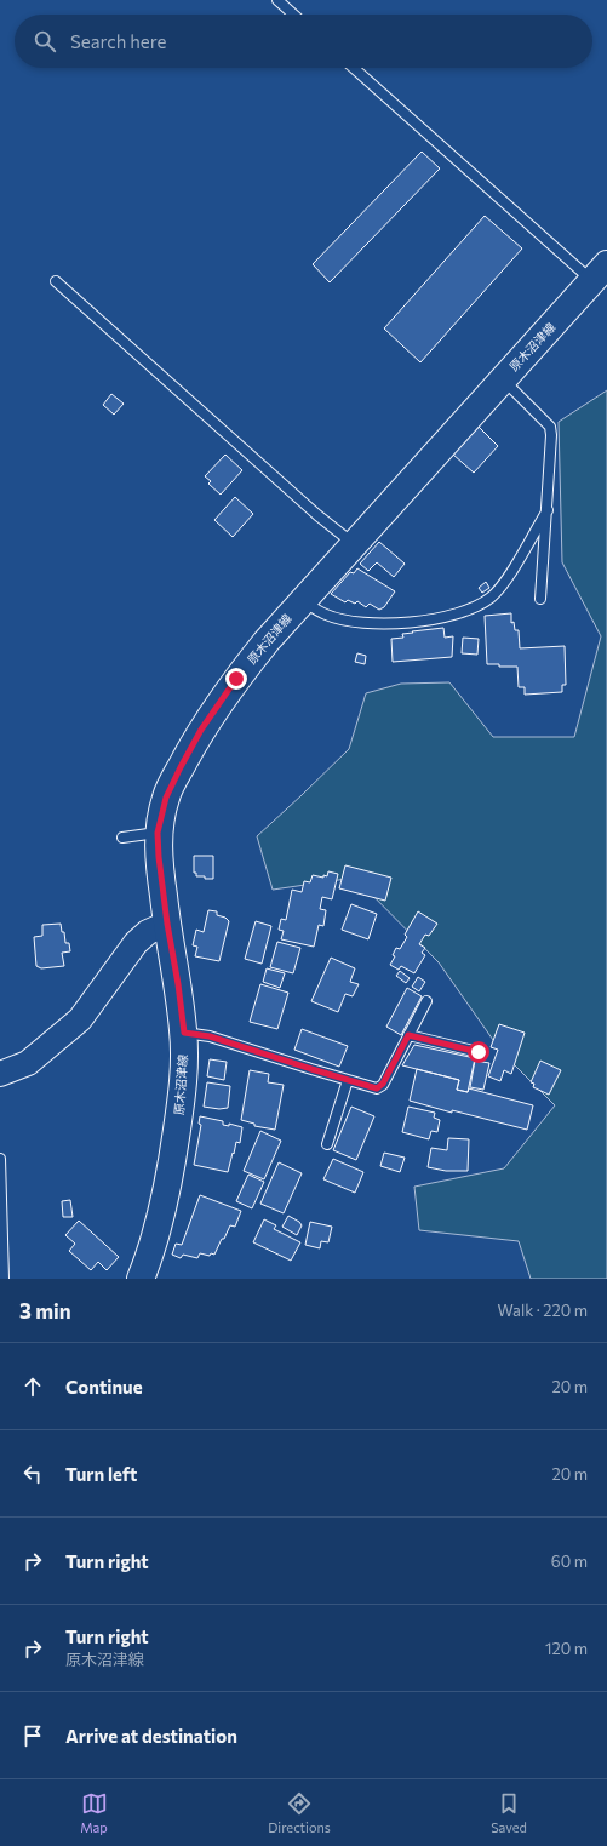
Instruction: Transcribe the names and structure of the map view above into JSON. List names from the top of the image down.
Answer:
{
  "streets": {
    "main road": ["原木沼津線"]
  },
  "page": {
    "search": "Search here",
    "heading": ["3 min", "Walk · 220 m"],
    "list": [
      ["Continue", "20 m"],
      ["Turn left", "20 m"],
      ["Turn right", "60 m"],
      ["Turn right", "原木沼津線", "120 m"],
      "Arrive at destination"
    ],
    "nav": ["Map", "Directions", "Saved"]
  }
}
